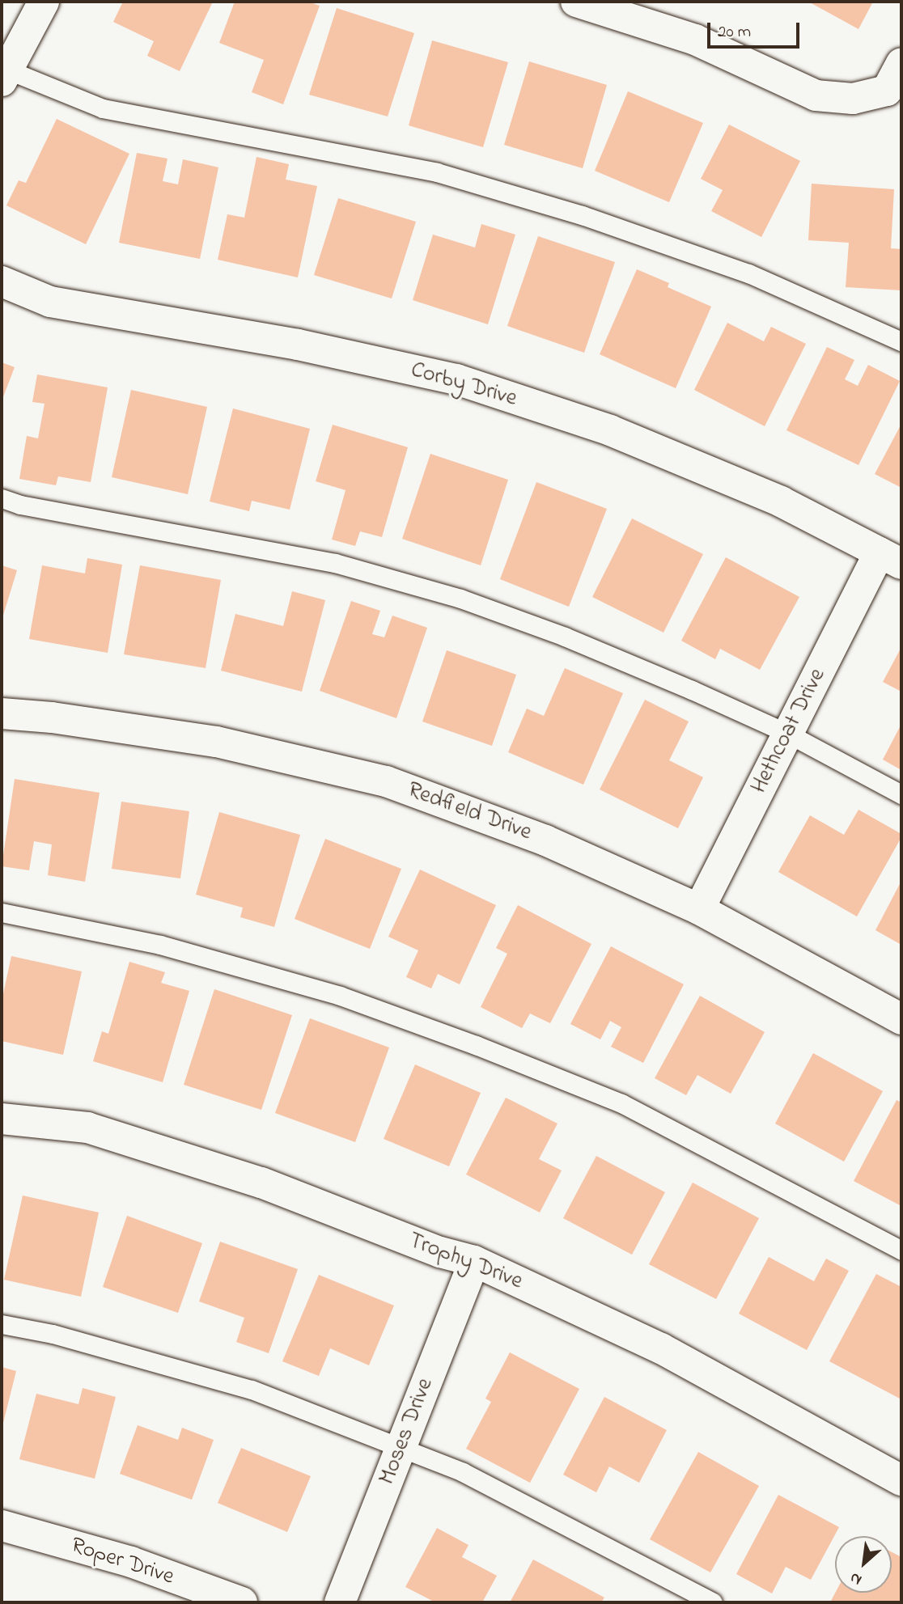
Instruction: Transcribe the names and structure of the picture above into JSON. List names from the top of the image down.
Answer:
{
  "streets": {
    "street": [
      "Corby Drive",
      "Hethcoat Drive",
      "Redfield Drive",
      "Trophy Drive",
      "Moses Drive",
      "Roper Drive"
    ]
  },
  "crossings": [
    ["Corby Drive", "Hethcoat Drive"],
    ["Hethcoat Drive", "Redfield Drive"],
    ["Trophy Drive", "Moses Drive"]
  ],
  "scale_bar": "20 m",
  "north": "bottom left"
}
